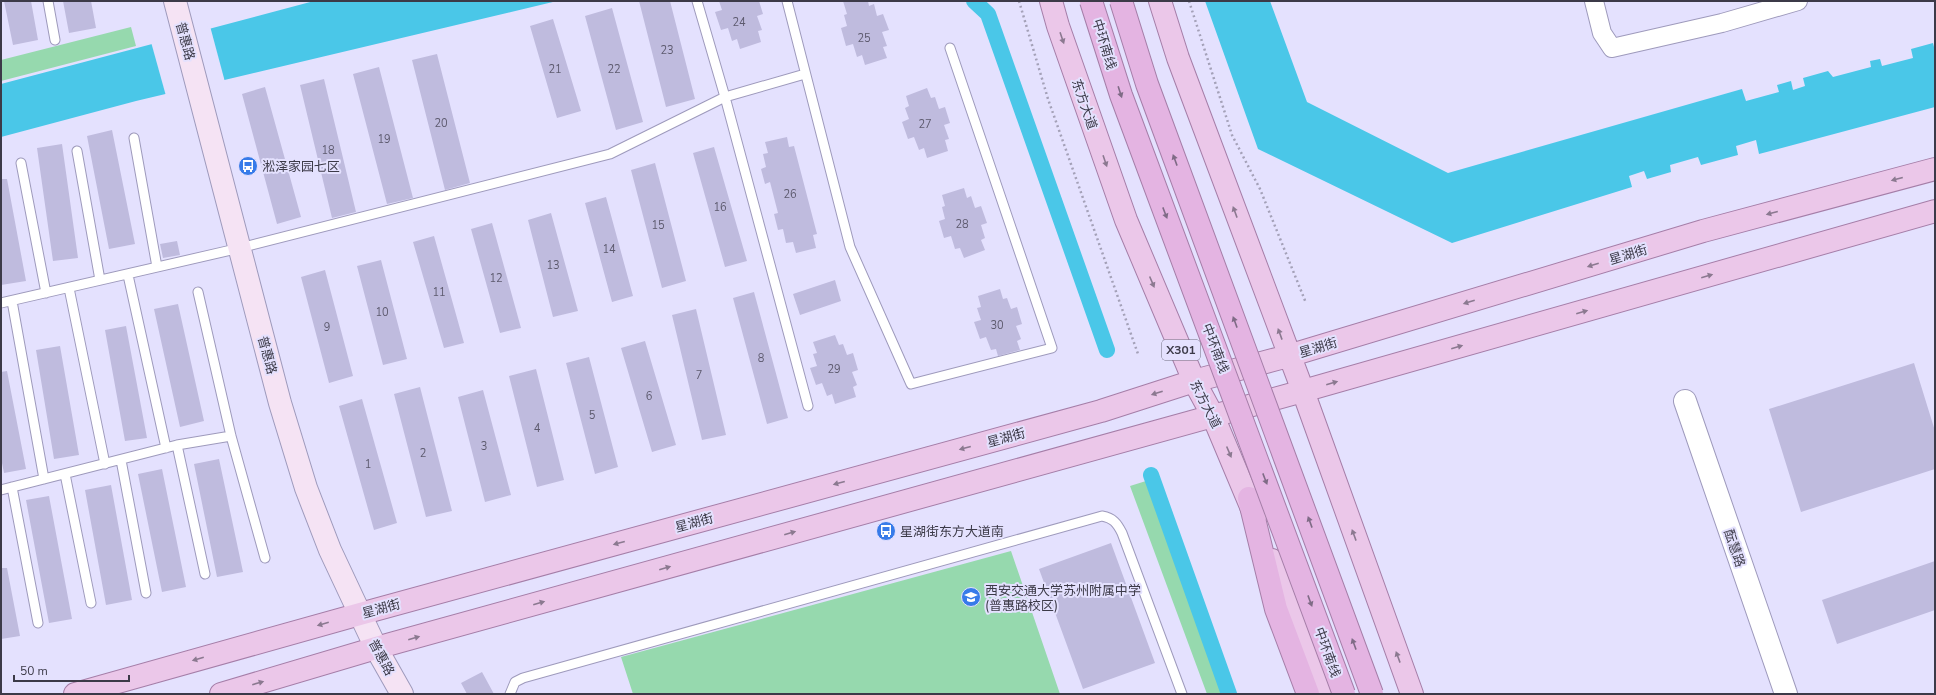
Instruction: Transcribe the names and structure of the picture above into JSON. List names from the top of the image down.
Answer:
{
  "streets": {
    "highway": ["中环南线"],
    "main road": [
      "普惠路",
      "东方大道",
      "星湖街",
      "X301"
    ],
    "street": ["酝慧路"]
  },
  "crossings": [
    ["普惠路", "星湖街"],
    ["东方大道", "星湖街"]
  ],
  "places": {
    "bus stop": ["淞泽家园七区", "星湖街东方大道南"],
    "school or university": ["西安交通大学苏州附属中学 (普惠路校区)"]
  },
  "house_numbers": [
    "24",
    "25",
    "23",
    "21",
    "22",
    "20",
    "27",
    "19",
    "18",
    "26",
    "16",
    "28",
    "15",
    "14",
    "13",
    "12",
    "11",
    "10",
    "30",
    "9",
    "8",
    "29",
    "7",
    "6",
    "5",
    "4",
    "3",
    "2",
    "1"
  ],
  "scale_bar": "50 m"
}
